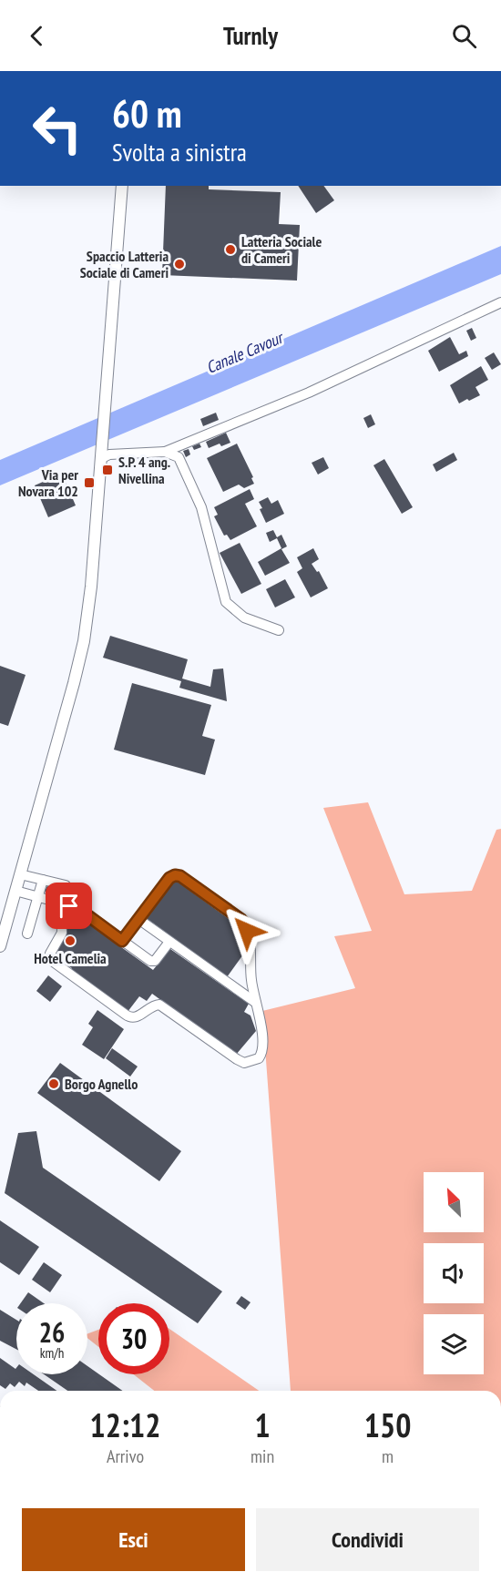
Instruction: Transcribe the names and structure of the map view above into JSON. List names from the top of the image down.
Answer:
{
  "water": ["Canale Cavour"],
  "places": {
    "other": [
      "Latteria Sociale di Cameri",
      "Spaccio Latteria Sociale di Cameri",
      "Hotel Camelia",
      "Borgo Agnello"
    ],
    "transit": ["S.P. 4 ang. Nivellina", "Via per Novara 102"]
  },
  "north": "top left",
  "page": {
    "header": "Turnly",
    "turn": ["60 m", "Svolta a sinistra"],
    "speed": "26 km/h",
    "limit": "30",
    "eta": [
      "12:12",
      "Arrivo",
      "1",
      "min",
      "150",
      "m"
    ],
    "buttons": ["Esci", "Condividi"]
  }
}
